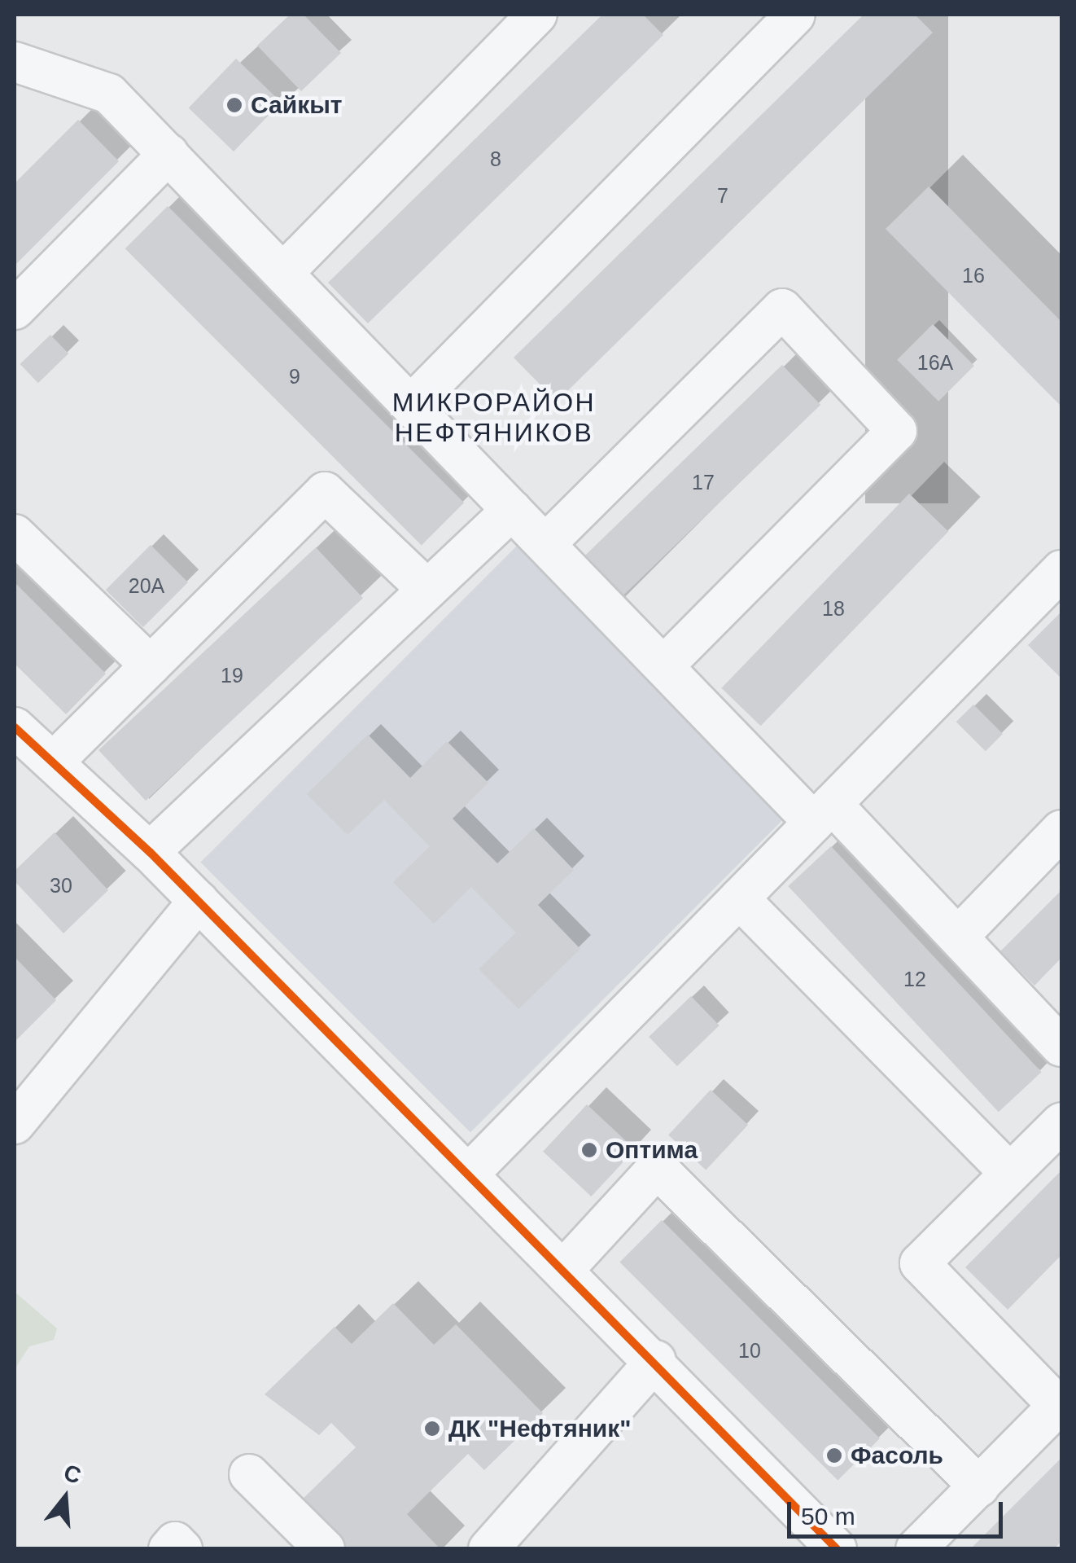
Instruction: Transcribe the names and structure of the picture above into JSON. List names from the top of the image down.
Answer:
{
  "districts": ["МИКРОРАЙОН НЕФТЯНИКОВ"],
  "places": [
    "Сайкыт",
    "Оптима",
    "ДК \"Нефтяник\"",
    "Фасоль"
  ],
  "house_numbers": [
    "8",
    "7",
    "16",
    "16А",
    "9",
    "17",
    "20А",
    "18",
    "19",
    "30",
    "12",
    "10"
  ],
  "scale_bar": "50 m",
  "north": "top"
}
